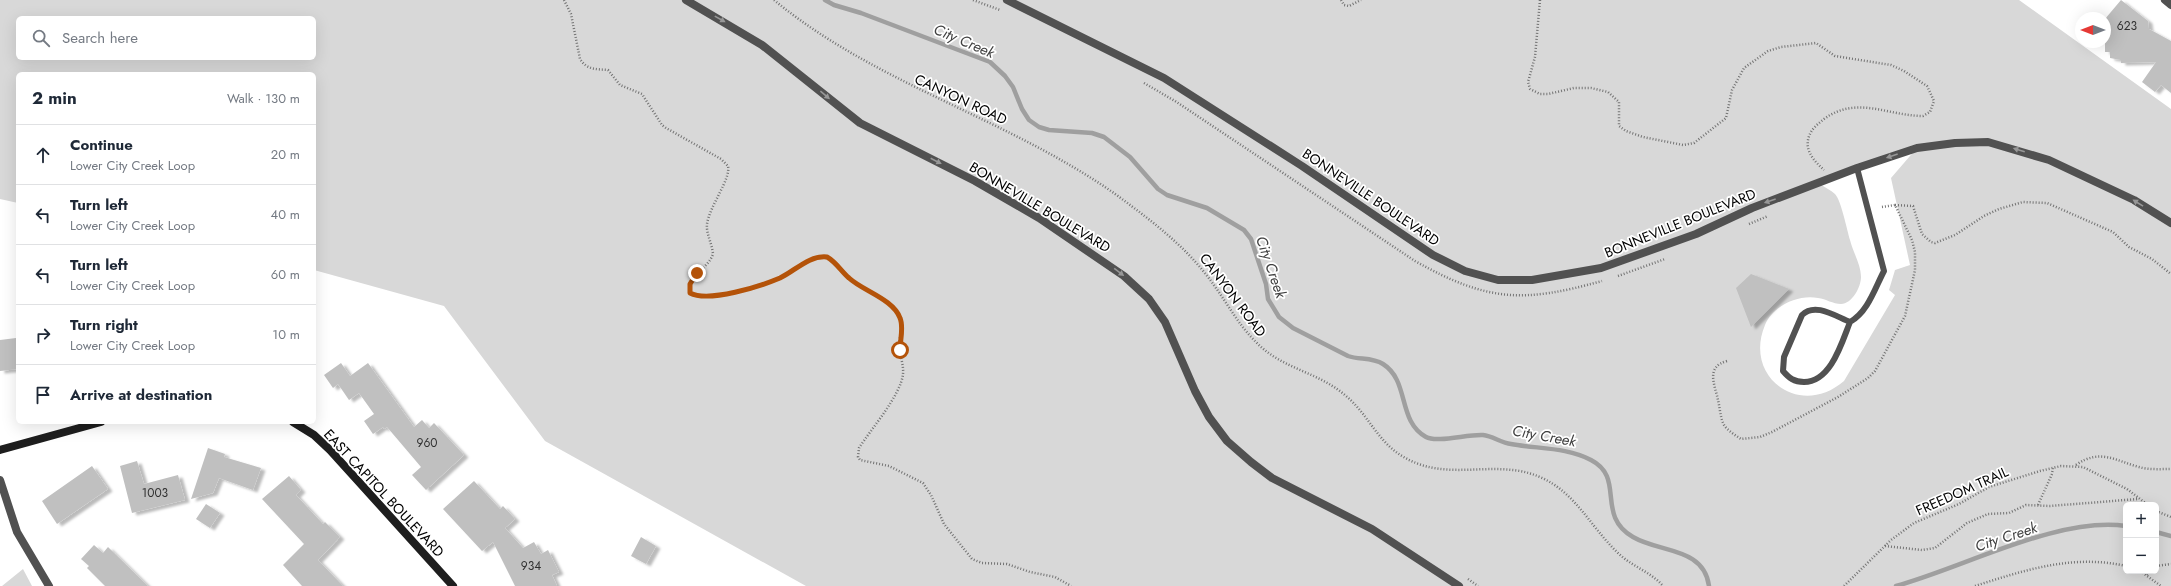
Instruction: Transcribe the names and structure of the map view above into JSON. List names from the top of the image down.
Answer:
{
  "streets": {
    "street": ["BONNEVILLE BOULEVARD", "EAST CAPITOL BOULEVARD"],
    "path": ["CANYON ROAD", "FREEDOM TRAIL"]
  },
  "water": ["City Creek"],
  "house_numbers": [
    "623",
    "960",
    "1003",
    "934"
  ],
  "north": "left",
  "page": {
    "search": "Search here",
    "heading": ["2 min", "Walk · 130 m"],
    "list": [
      ["Continue", "Lower City Creek Loop", "20 m"],
      ["Turn left", "Lower City Creek Loop", "40 m"],
      ["Turn left", "Lower City Creek Loop", "60 m"],
      ["Turn right", "Lower City Creek Loop", "10 m"],
      "Arrive at destination"
    ],
    "map_buttons": ["+", "−"]
  }
}
